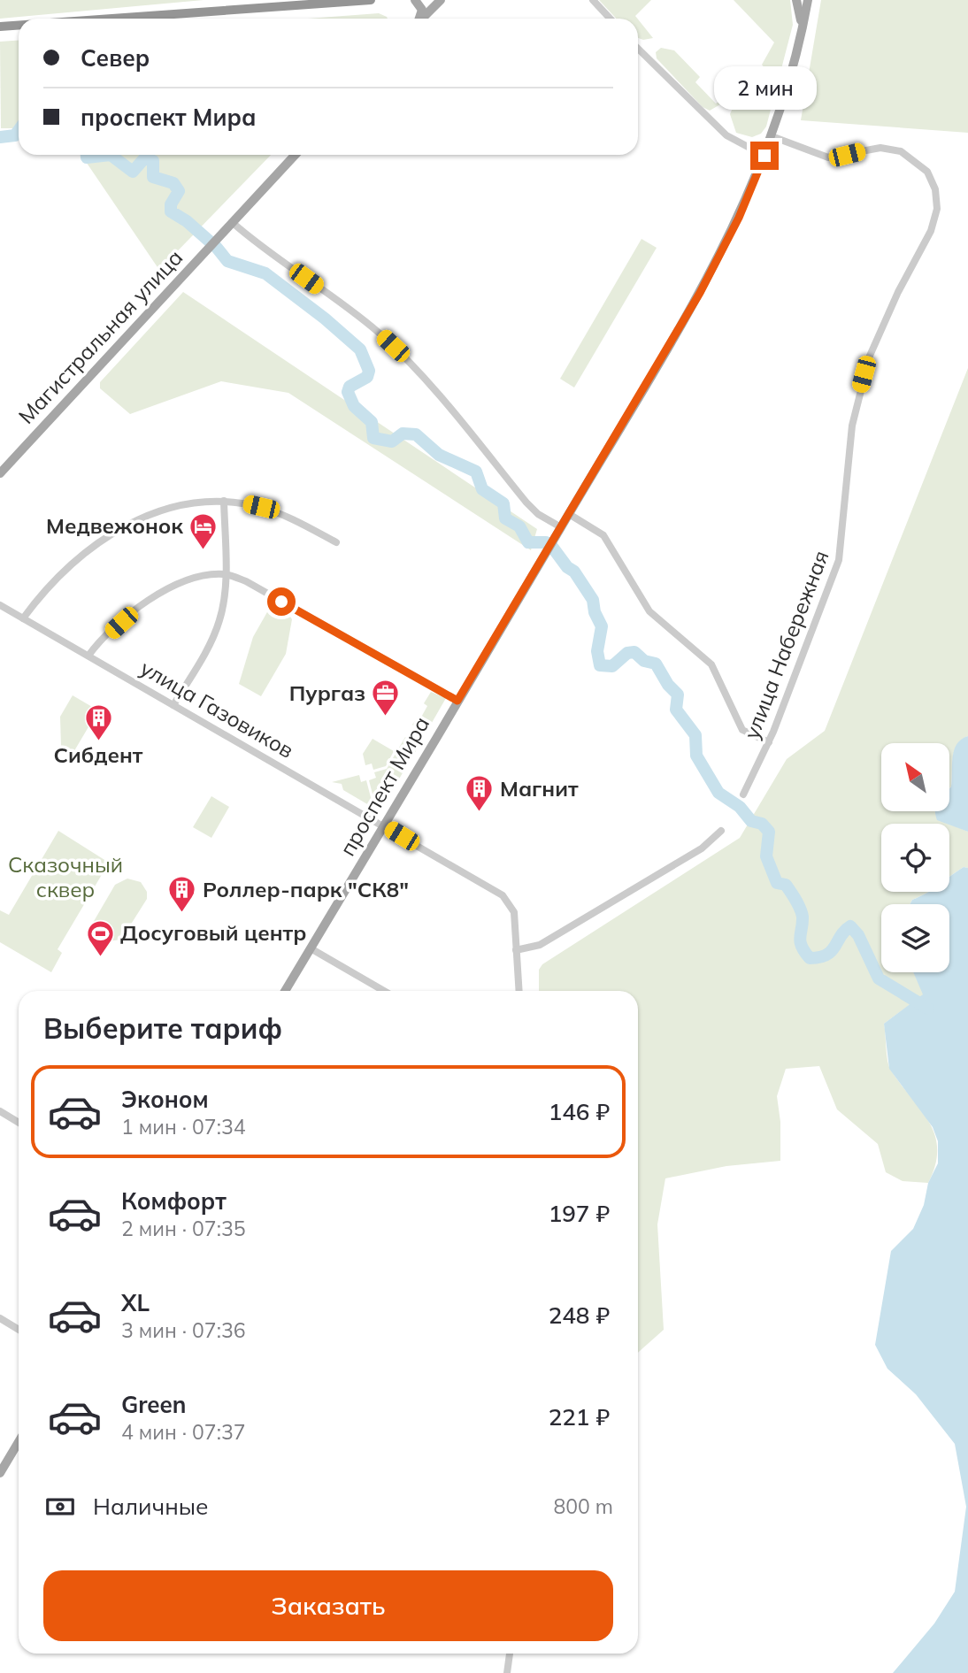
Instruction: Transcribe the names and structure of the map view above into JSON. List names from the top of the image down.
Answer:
{
  "streets": {
    "main road": ["Магистральная улица", "проспект Мира"],
    "street": ["улица Набережная", "улица Газовиков"]
  },
  "crossings": [
    ["улица Газовиков", "проспект Мира"]
  ],
  "parks": ["Сказочный сквер"],
  "places": {
    "hotel": ["Медвежонок"],
    "office": ["Пургаз"],
    "building": ["Сибдент", "Магнит", "Роллер-парк \"СК8\""],
    "sports": ["Досуговый центр"]
  },
  "north": "top left",
  "page": {
    "banner": ["Север", "проспект Мира"],
    "bubble": "2 мин",
    "heading": "Выберите тариф",
    "list": [
      {
        "name": "Эконом",
        "note": "1 мин · 07:34",
        "value": "146 ₽"
      },
      {
        "name": "Комфорт",
        "note": "2 мин · 07:35",
        "value": "197 ₽"
      },
      {
        "name": "XL",
        "note": "3 мин · 07:36",
        "value": "248 ₽"
      },
      {
        "name": "Green",
        "note": "4 мин · 07:37",
        "value": "221 ₽"
      }
    ],
    "pay": ["Наличные", "800 m"],
    "buttons": "Заказать"
  }
}
